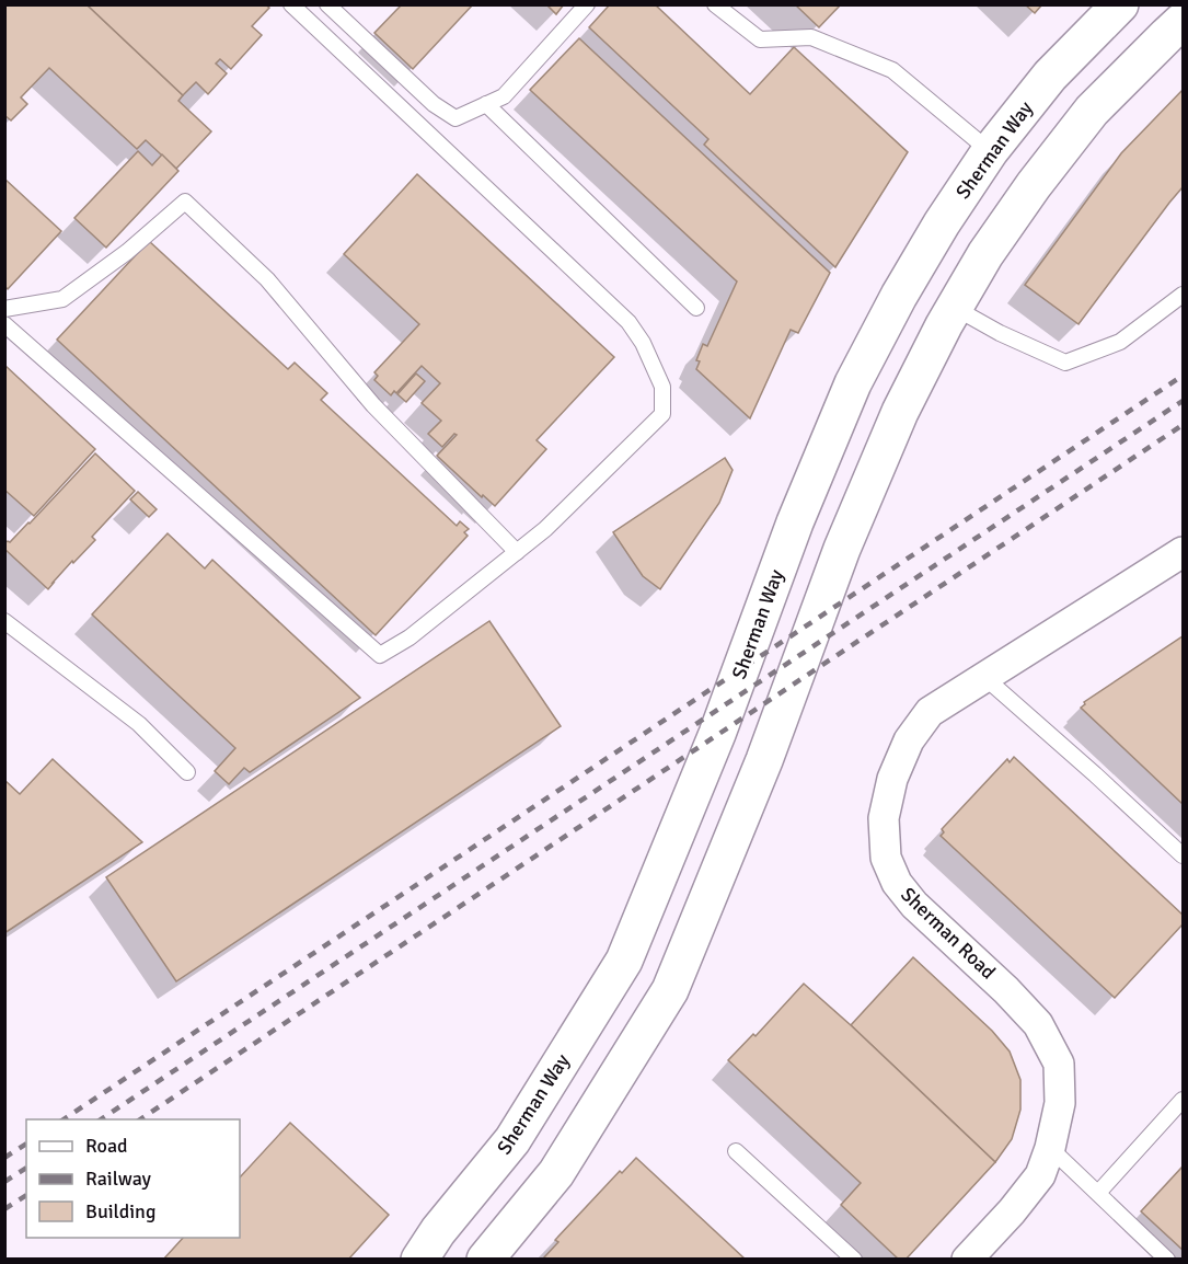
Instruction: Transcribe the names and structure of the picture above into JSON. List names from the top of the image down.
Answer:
{
  "streets": {
    "main road": ["Sherman Way"],
    "street": ["Sherman Road"]
  },
  "legend": ["Road", "Railway", "Building"]
}
